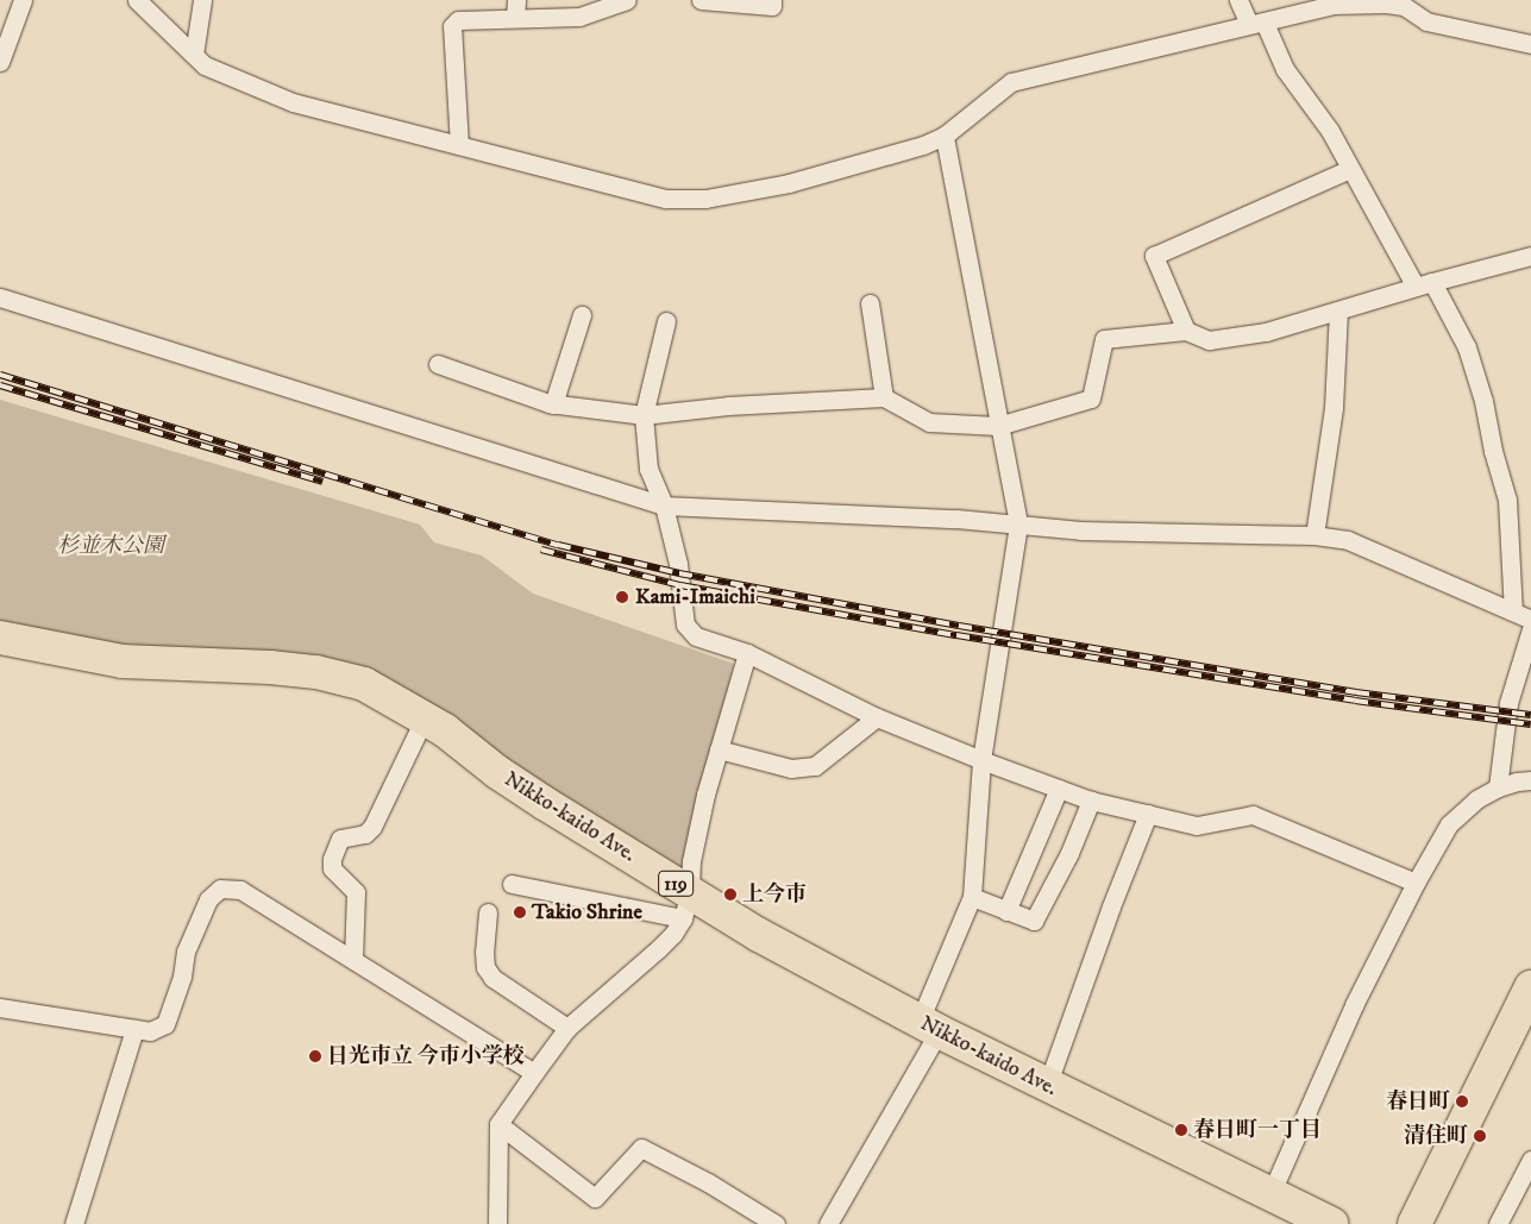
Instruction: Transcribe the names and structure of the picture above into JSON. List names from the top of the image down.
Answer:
{
  "streets": {
    "highway": ["Nikko-kaido Ave.", "119"]
  },
  "parks": ["杉並木公園"],
  "places": [
    "Kami-Imaichi",
    "上今市",
    "Takio Shrine",
    "日光市立 今市小学校",
    "春日町",
    "春日町一丁目",
    "清住町"
  ]
}
